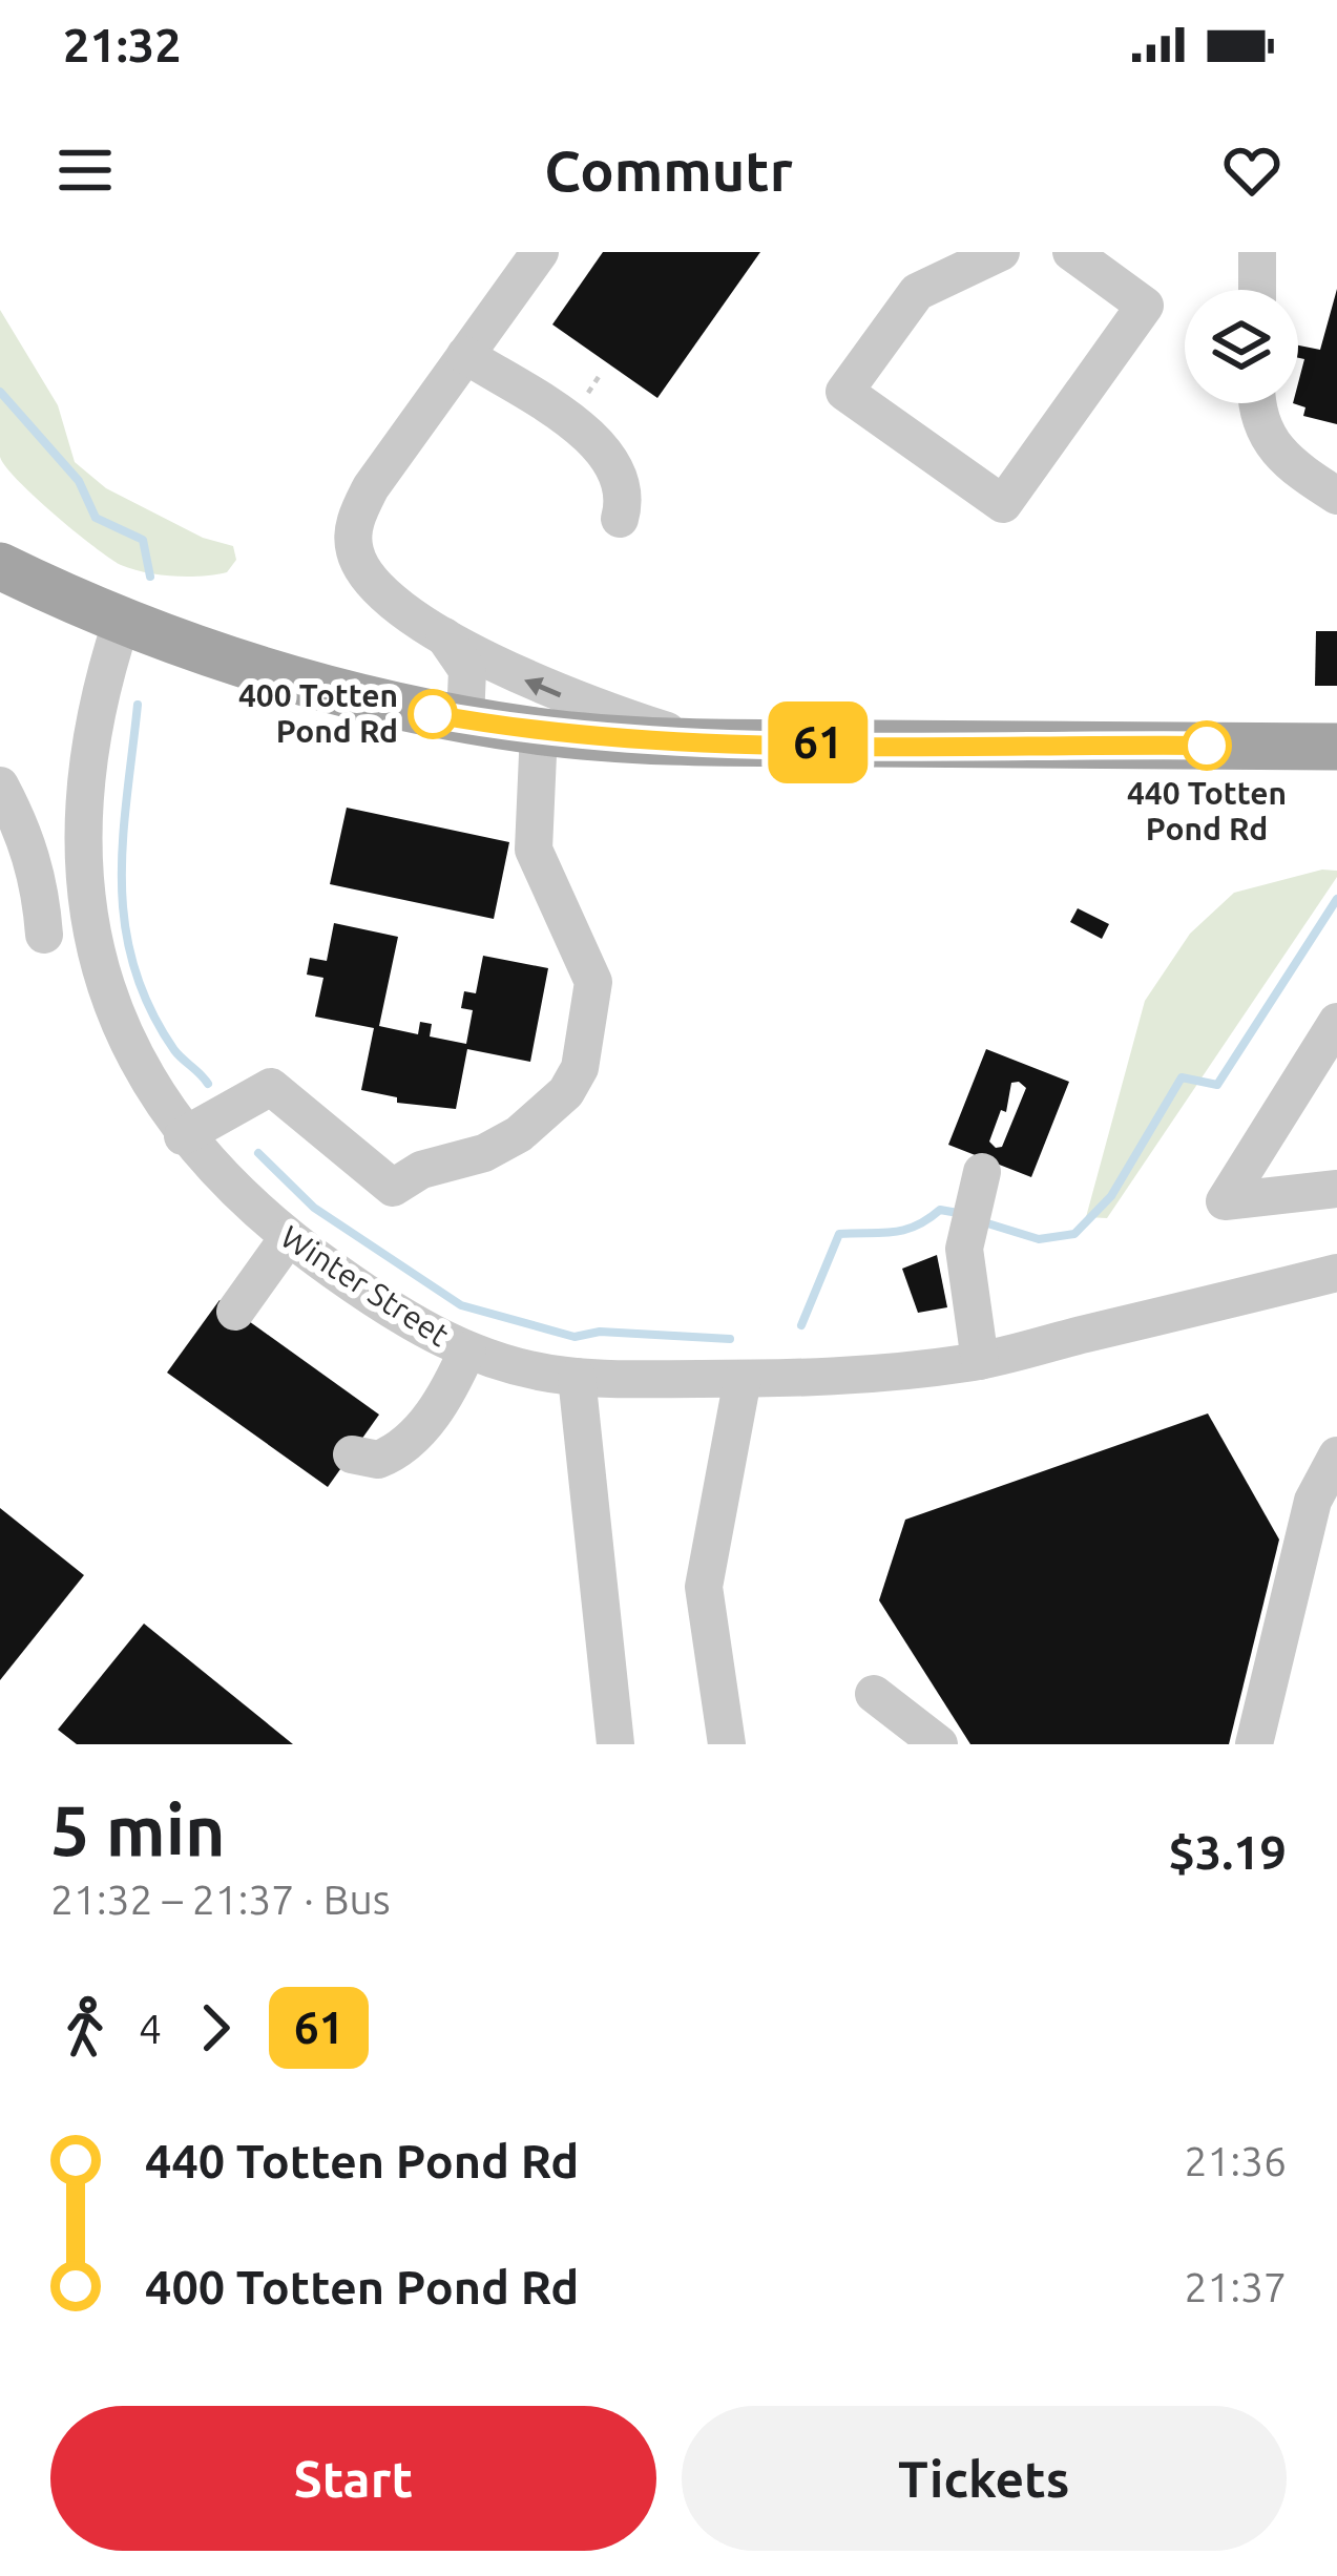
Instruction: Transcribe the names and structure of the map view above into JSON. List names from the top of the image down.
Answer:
{
  "streets": {
    "street": ["Winter Street"]
  },
  "places": ["400 Totten Pond Rd", "440 Totten Pond Rd"],
  "lines": ["bus line 61"],
  "page": {
    "status": "21:32",
    "header": "Commutr",
    "on_map": "61",
    "heading": ["5 min", "21:32 – 21:37 · Bus", "$3.19"],
    "legs": ["4", "61"],
    "list": [
      {
        "name": "440 Totten Pond Rd",
        "value": "21:36"
      },
      {
        "name": "400 Totten Pond Rd",
        "value": "21:37"
      }
    ],
    "buttons": ["Start", "Tickets"]
  }
}
